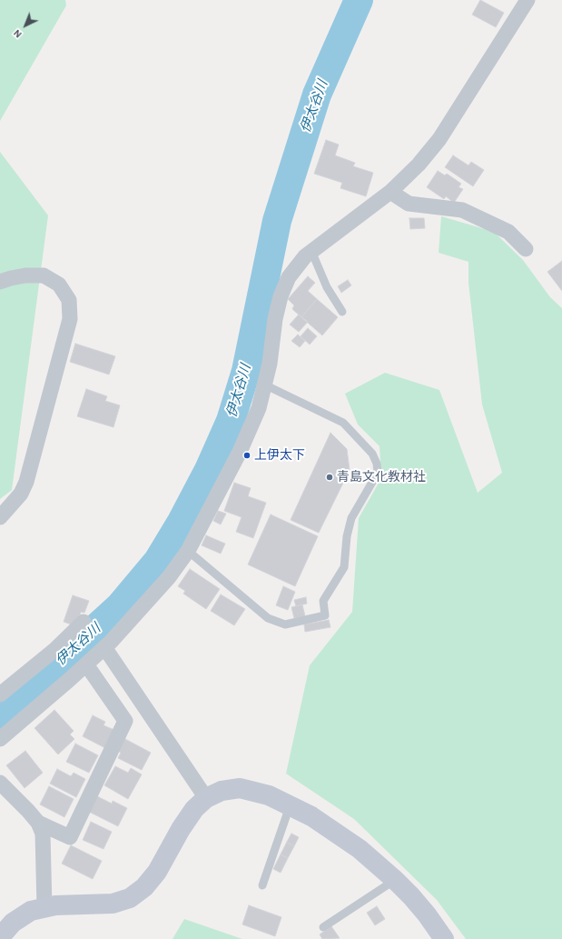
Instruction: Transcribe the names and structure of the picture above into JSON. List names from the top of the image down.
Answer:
{
  "water": ["伊太谷川"],
  "places": ["上伊太下", "青島文化教材社"],
  "north": "bottom left"
}
